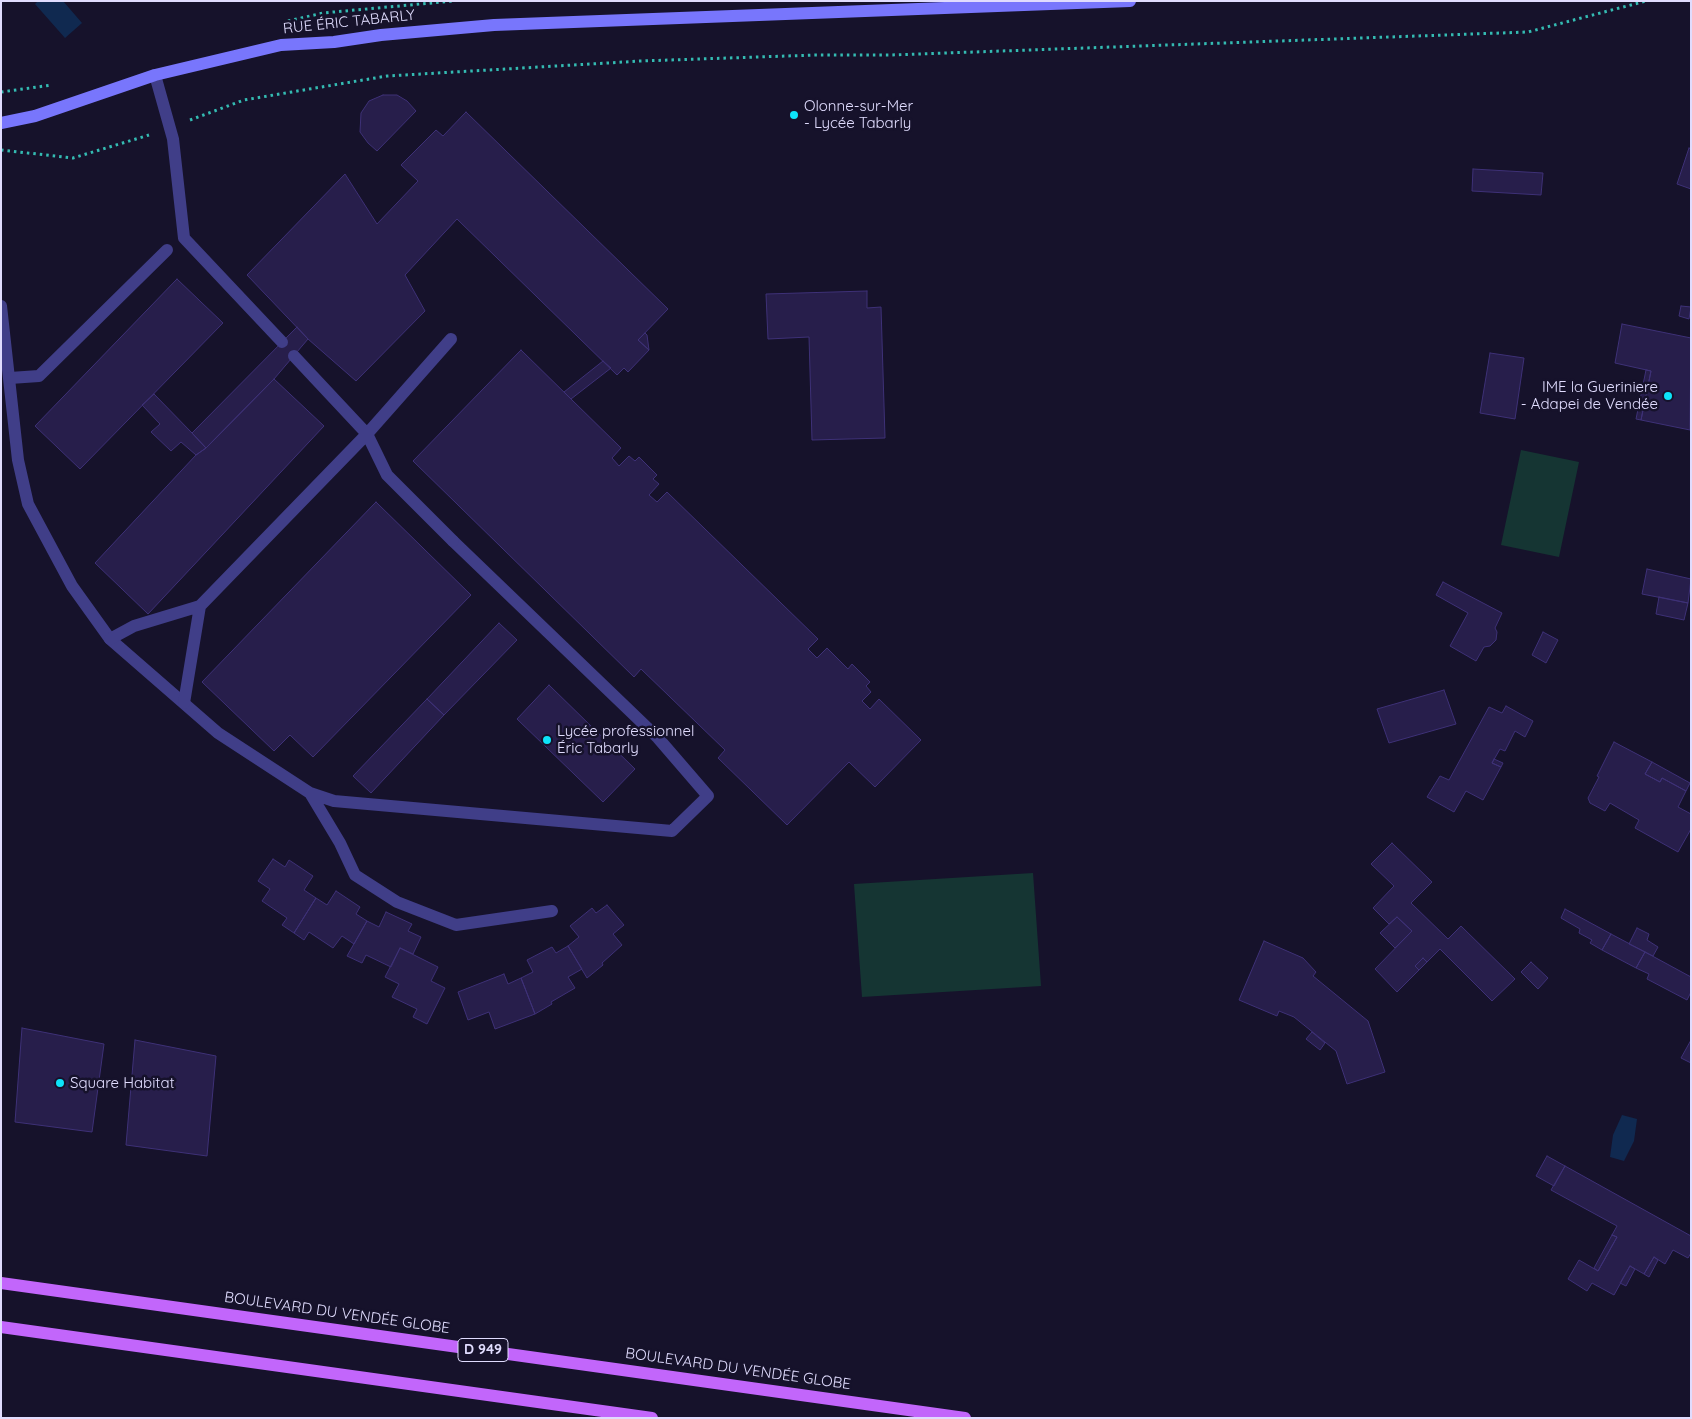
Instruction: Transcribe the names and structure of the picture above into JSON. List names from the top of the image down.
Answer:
{
  "streets": {
    "main road": ["BOULEVARD DU VENDÉE GLOBE", "D 949"],
    "street": ["RUE ÉRIC TABARLY"]
  },
  "places": [
    "Olonne-sur-Mer - Lycée Tabarly",
    "IME la Gueriniere - Adapei de Vendée",
    "Lycée professionnel Éric Tabarly",
    "Square Habitat"
  ]
}
